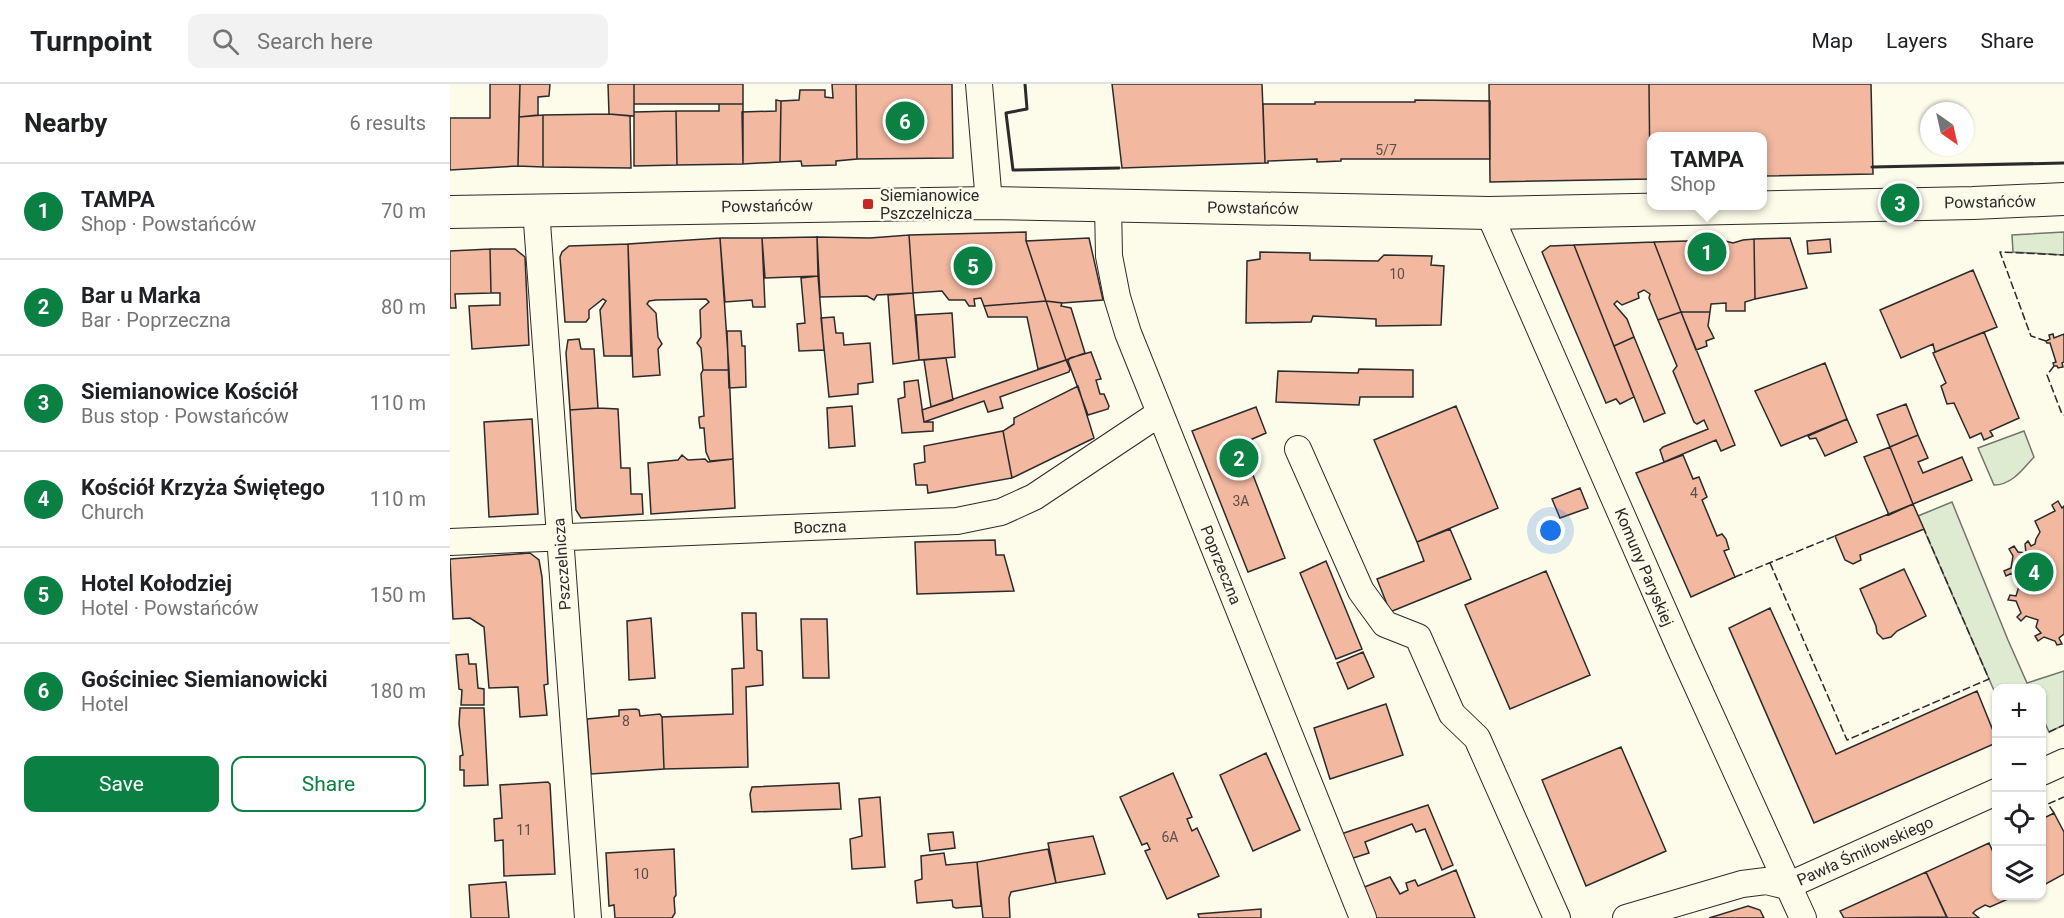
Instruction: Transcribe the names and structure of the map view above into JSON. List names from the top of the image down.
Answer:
{
  "streets": {
    "street": [
      "Powstańców",
      "Boczna",
      "Pszczelnicza",
      "Poprzeczna",
      "Komuny Paryskiej",
      "Pawła Śmiłowskiego"
    ]
  },
  "crossings": [
    ["Powstańców", "Pszczelnicza"],
    ["Powstańców", "Poprzeczna"],
    ["Powstańców", "Komuny Paryskiej"],
    ["Boczna", "Pszczelnicza"],
    ["Boczna", "Poprzeczna"],
    ["Komuny Paryskiej", "Pawła Śmiłowskiego"]
  ],
  "places": {
    "transit": ["Siemianowice Pszczelnicza"]
  },
  "house_numbers": [
    "5/7",
    "10",
    "4",
    "3A",
    "8",
    "11",
    "6A",
    "10"
  ],
  "north": "bottom right",
  "page": {
    "header": "Turnpoint",
    "search": "Search here",
    "nav": ["Map", "Layers", "Share"],
    "heading": ["Nearby", "6 results"],
    "pins": [
      "6",
      "3",
      "1",
      "5",
      "2",
      "4"
    ],
    "popup": ["TAMPA", "Shop"],
    "list": [
      {
        "mark": "1",
        "name": "TAMPA",
        "note": "Shop · Powstańców",
        "value": "70 m"
      },
      {
        "mark": "2",
        "name": "Bar u Marka",
        "note": "Bar · Poprzeczna",
        "value": "80 m"
      },
      {
        "mark": "3",
        "name": "Siemianowice Kościół",
        "note": "Bus stop · Powstańców",
        "value": "110 m"
      },
      {
        "mark": "4",
        "name": "Kościół Krzyża Świętego",
        "note": "Church",
        "value": "110 m"
      },
      {
        "mark": "5",
        "name": "Hotel Kołodziej",
        "note": "Hotel · Powstańców",
        "value": "150 m"
      },
      {
        "mark": "6",
        "name": "Gościniec Siemianowicki",
        "note": "Hotel",
        "value": "180 m"
      }
    ],
    "map_buttons": ["+", "−"],
    "buttons": ["Save", "Share"]
  }
}
